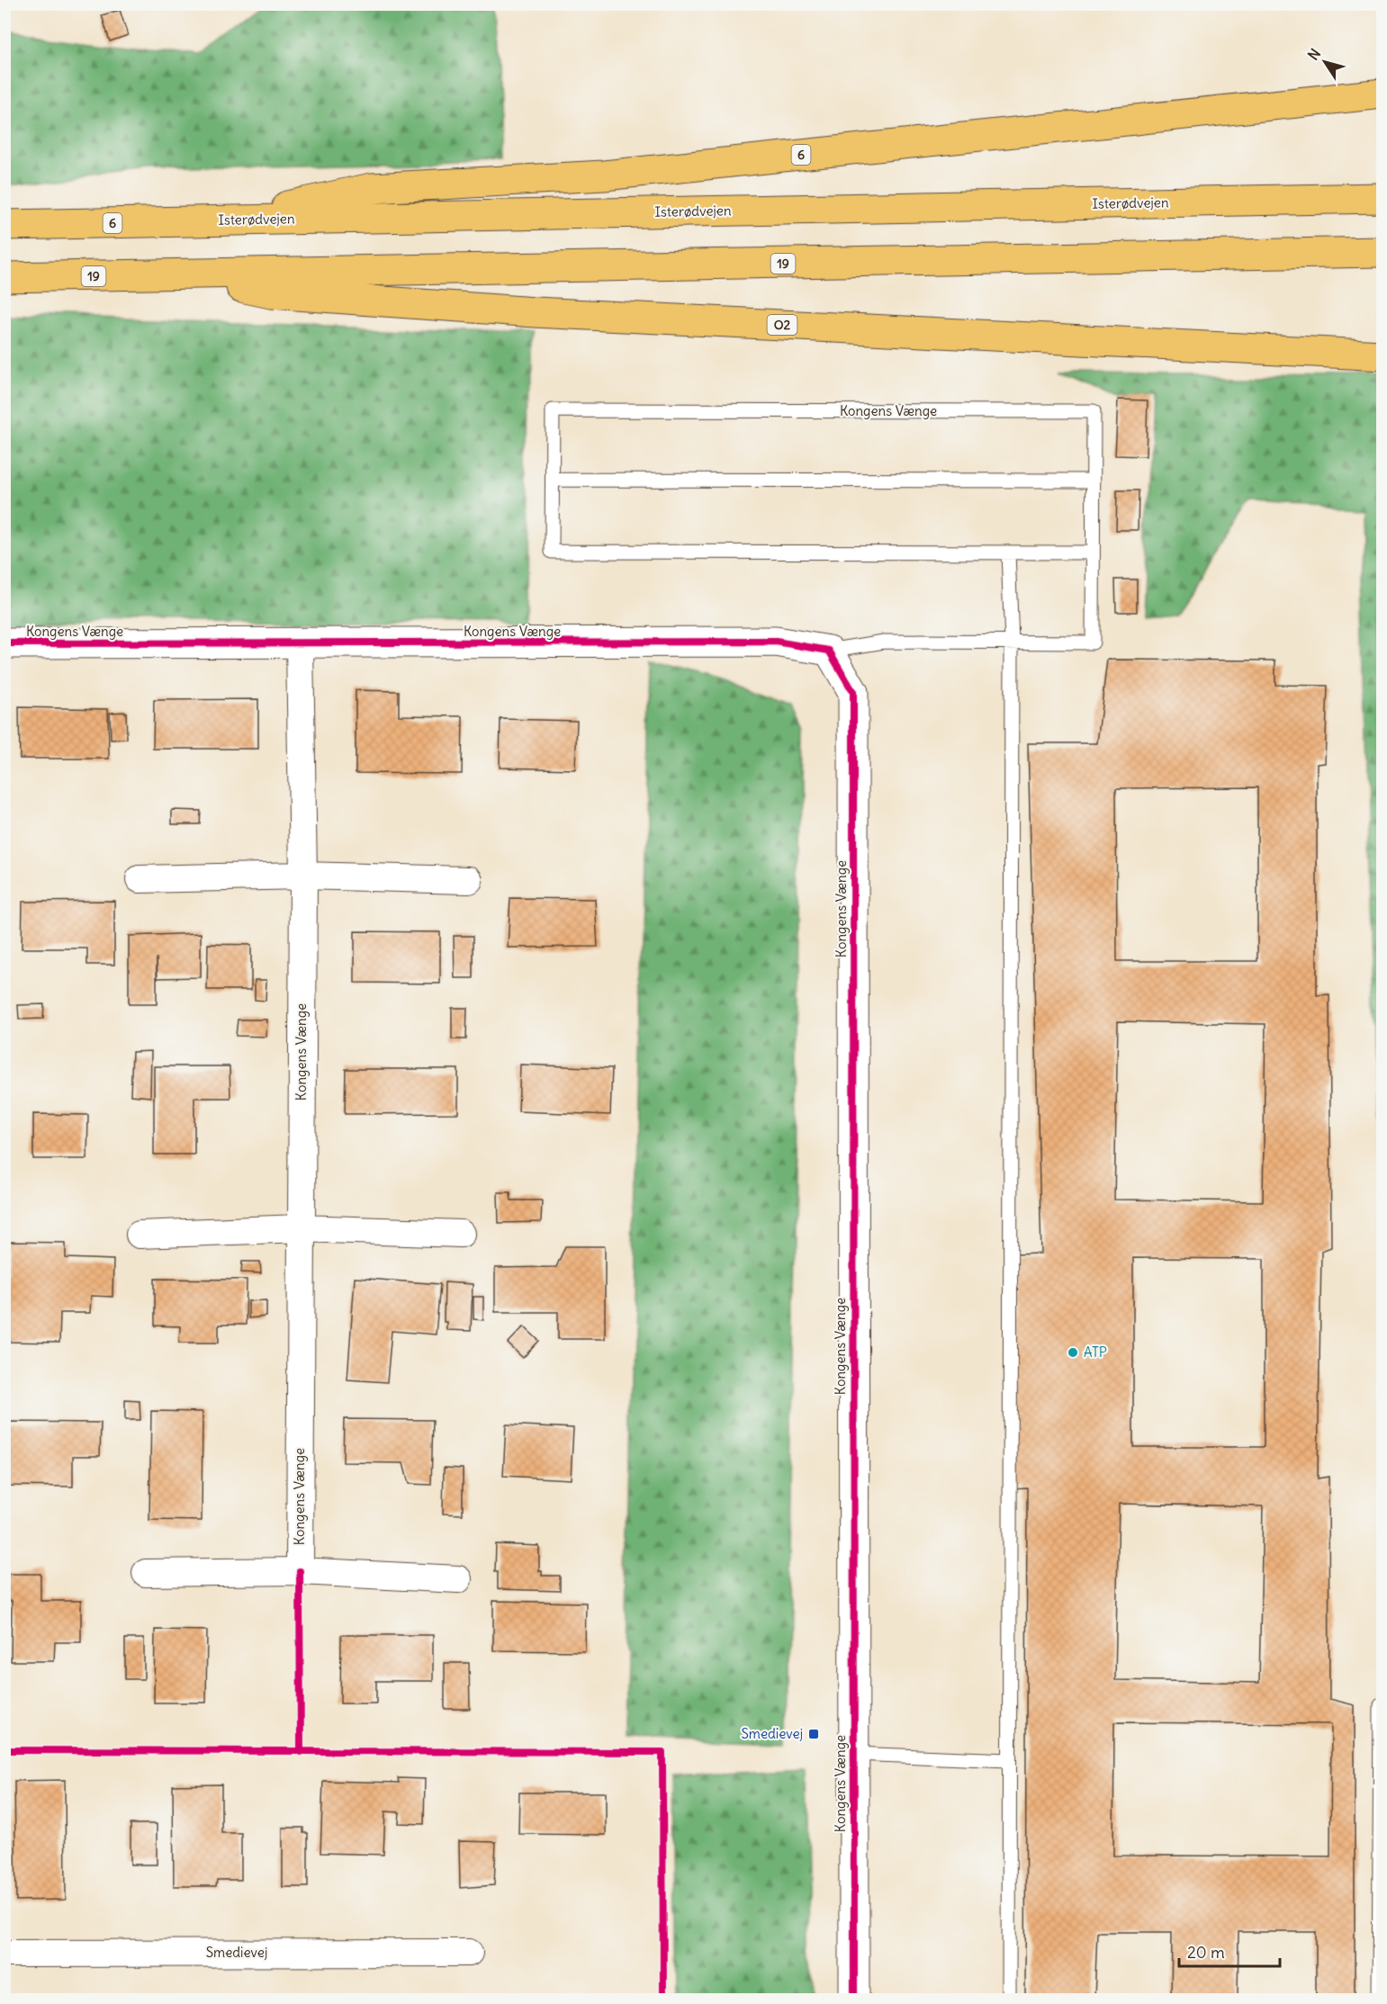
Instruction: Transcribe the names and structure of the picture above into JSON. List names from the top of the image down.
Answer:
{
  "streets": {
    "highway": [
      "6",
      "Isterødvejen",
      "19",
      "O2"
    ],
    "street": ["Kongens Vænge", "Smedievej"]
  },
  "crossings": [
    ["6", "Isterødvejen"],
    ["19", "O2"]
  ],
  "places": {
    "other": ["ATP"],
    "transit": ["Smedievej"]
  },
  "scale_bar": "20 m",
  "north": "top left"
}
